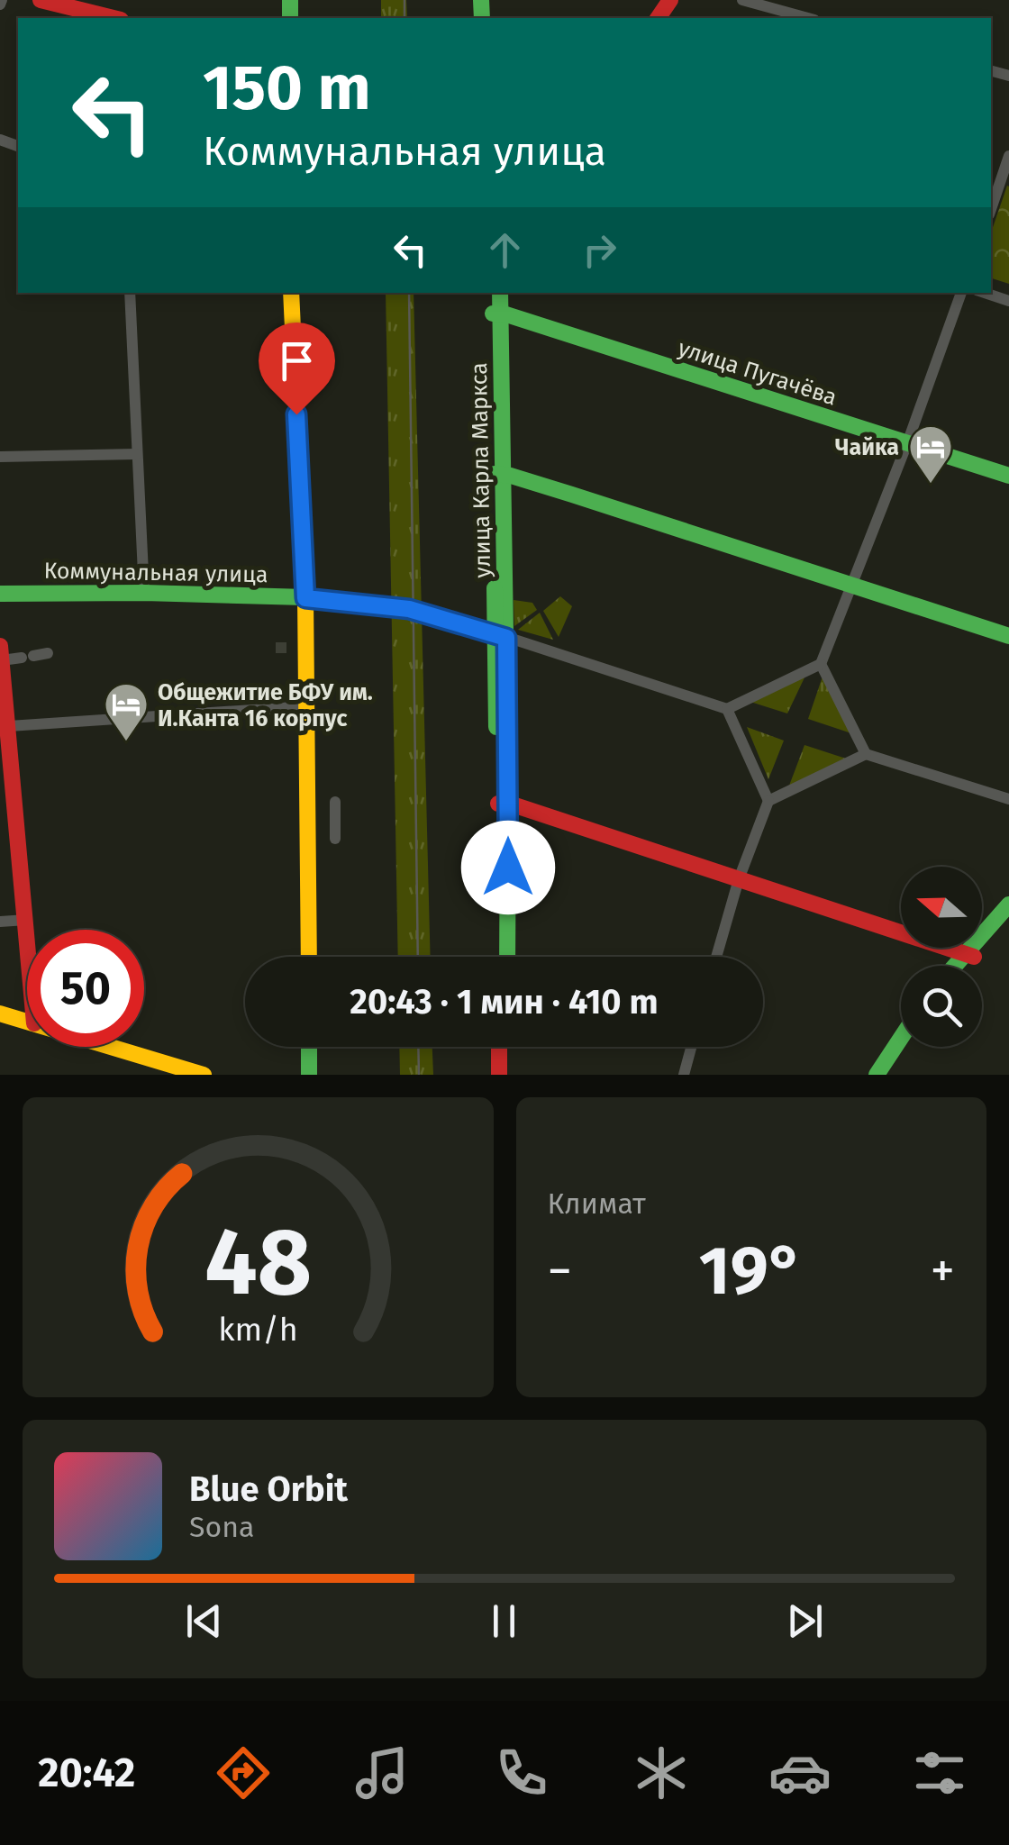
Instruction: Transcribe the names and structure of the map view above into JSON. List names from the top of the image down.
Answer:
{
  "streets": {
    "street": ["улица Пугачёва", "улица Карла Маркса", "Коммунальная улица"]
  },
  "crossings": [
    ["улица Пугачёва", "улица Карла Маркса"],
    ["улица Карла Маркса", "Коммунальная улица"]
  ],
  "places": {
    "hotel": ["Чайка", "Общежитие БФУ им. И.Канта 16 корпус"]
  },
  "north": "left",
  "page": {
    "turn": ["150 m", "Коммунальная улица"],
    "limit": "50",
    "trip": "20:43 · 1 мин · 410 m",
    "tile": "Климат",
    "heat": ["−", "19°", "+"],
    "song": ["Blue Orbit", "Sona"],
    "tabs": "20:42",
    "gauge": ["48", "km/h"]
  }
}
